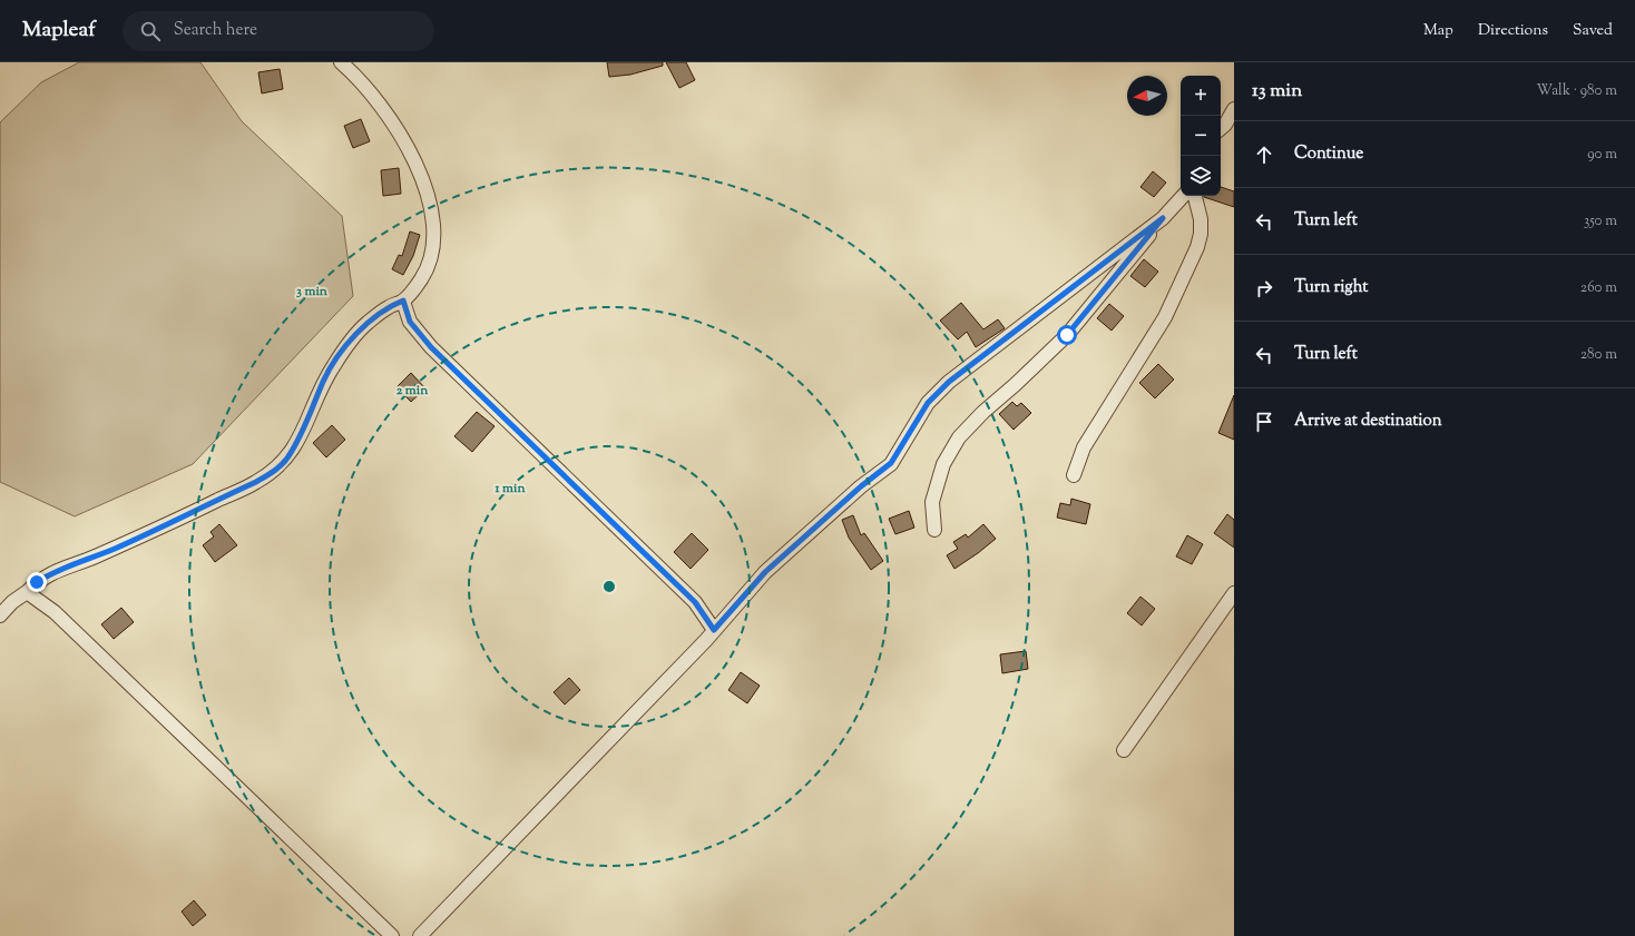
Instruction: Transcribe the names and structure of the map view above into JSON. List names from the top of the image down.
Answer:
{
  "north": "left",
  "page": {
    "header": "Mapleaf",
    "search": "Search here",
    "nav": ["Map", "Directions", "Saved"],
    "heading": ["13 min", "Walk · 980 m"],
    "map_buttons": ["+", "−"],
    "list": [
      ["Continue", "90 m"],
      ["Turn left", "350 m"],
      ["Turn right", "260 m"],
      ["Turn left", "280 m"],
      "Arrive at destination"
    ]
  },
  "rings": ["3 min", "2 min", "1 min"]
}
